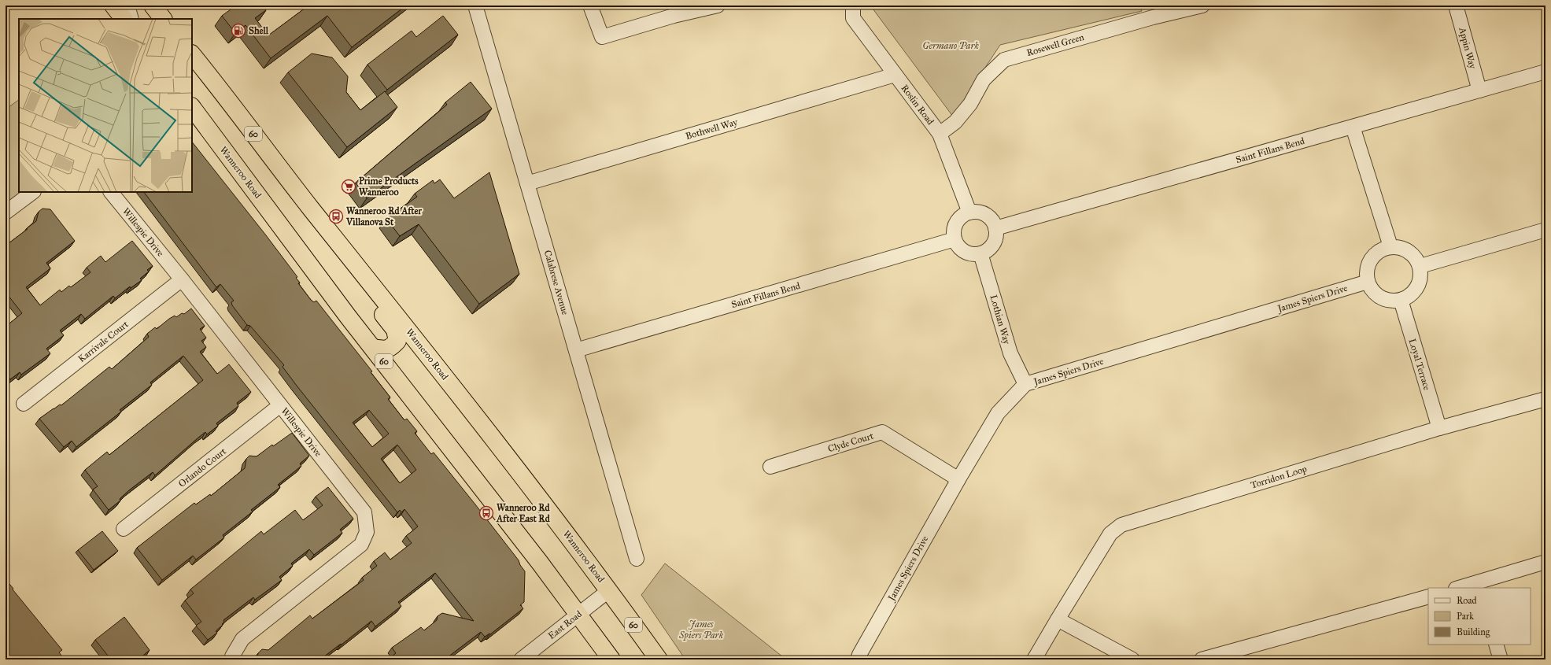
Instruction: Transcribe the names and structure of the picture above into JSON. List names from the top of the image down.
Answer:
{
  "streets": {
    "highway": ["60", "Wanneroo Road"],
    "street": [
      "Rosewell Green",
      "Appin Way",
      "Roslin Road",
      "Bothwell Way",
      "Saint Fillans Bend",
      "Willespie Drive",
      "Calabrese Avenue",
      "James Spiers Drive",
      "Lothian Way",
      "Karrivale Court",
      "Loyal Terrace",
      "Clyde Court",
      "Orlando Court",
      "Torridon Loop",
      "East Road"
    ]
  },
  "crossings": [
    ["Rosewell Green", "Roslin Road"],
    ["Appin Way", "Saint Fillans Bend"],
    ["Roslin Road", "Bothwell Way"],
    ["Roslin Road", "Saint Fillans Bend"],
    ["Roslin Road", "Lothian Way"],
    ["Bothwell Way", "Calabrese Avenue"],
    ["60", "Wanneroo Road"],
    ["Saint Fillans Bend", "Calabrese Avenue"],
    ["Saint Fillans Bend", "Lothian Way"],
    ["Wanneroo Road", "East Road"],
    ["Willespie Drive", "Karrivale Court"],
    ["Willespie Drive", "Orlando Court"],
    ["James Spiers Drive", "Lothian Way"],
    ["James Spiers Drive", "Loyal Terrace"],
    ["James Spiers Drive", "Clyde Court"],
    ["Loyal Terrace", "Torridon Loop"]
  ],
  "parks": ["Germano Park", "James Spiers Park"],
  "places": {
    "fuel station": ["Shell"],
    "supermarket": ["Prime Products Wanneroo"],
    "bus stop": ["Wanneroo Rd After Villanova St", "Wanneroo Rd After East Rd"]
  },
  "legend": ["Road", "Park", "Building"]
}
